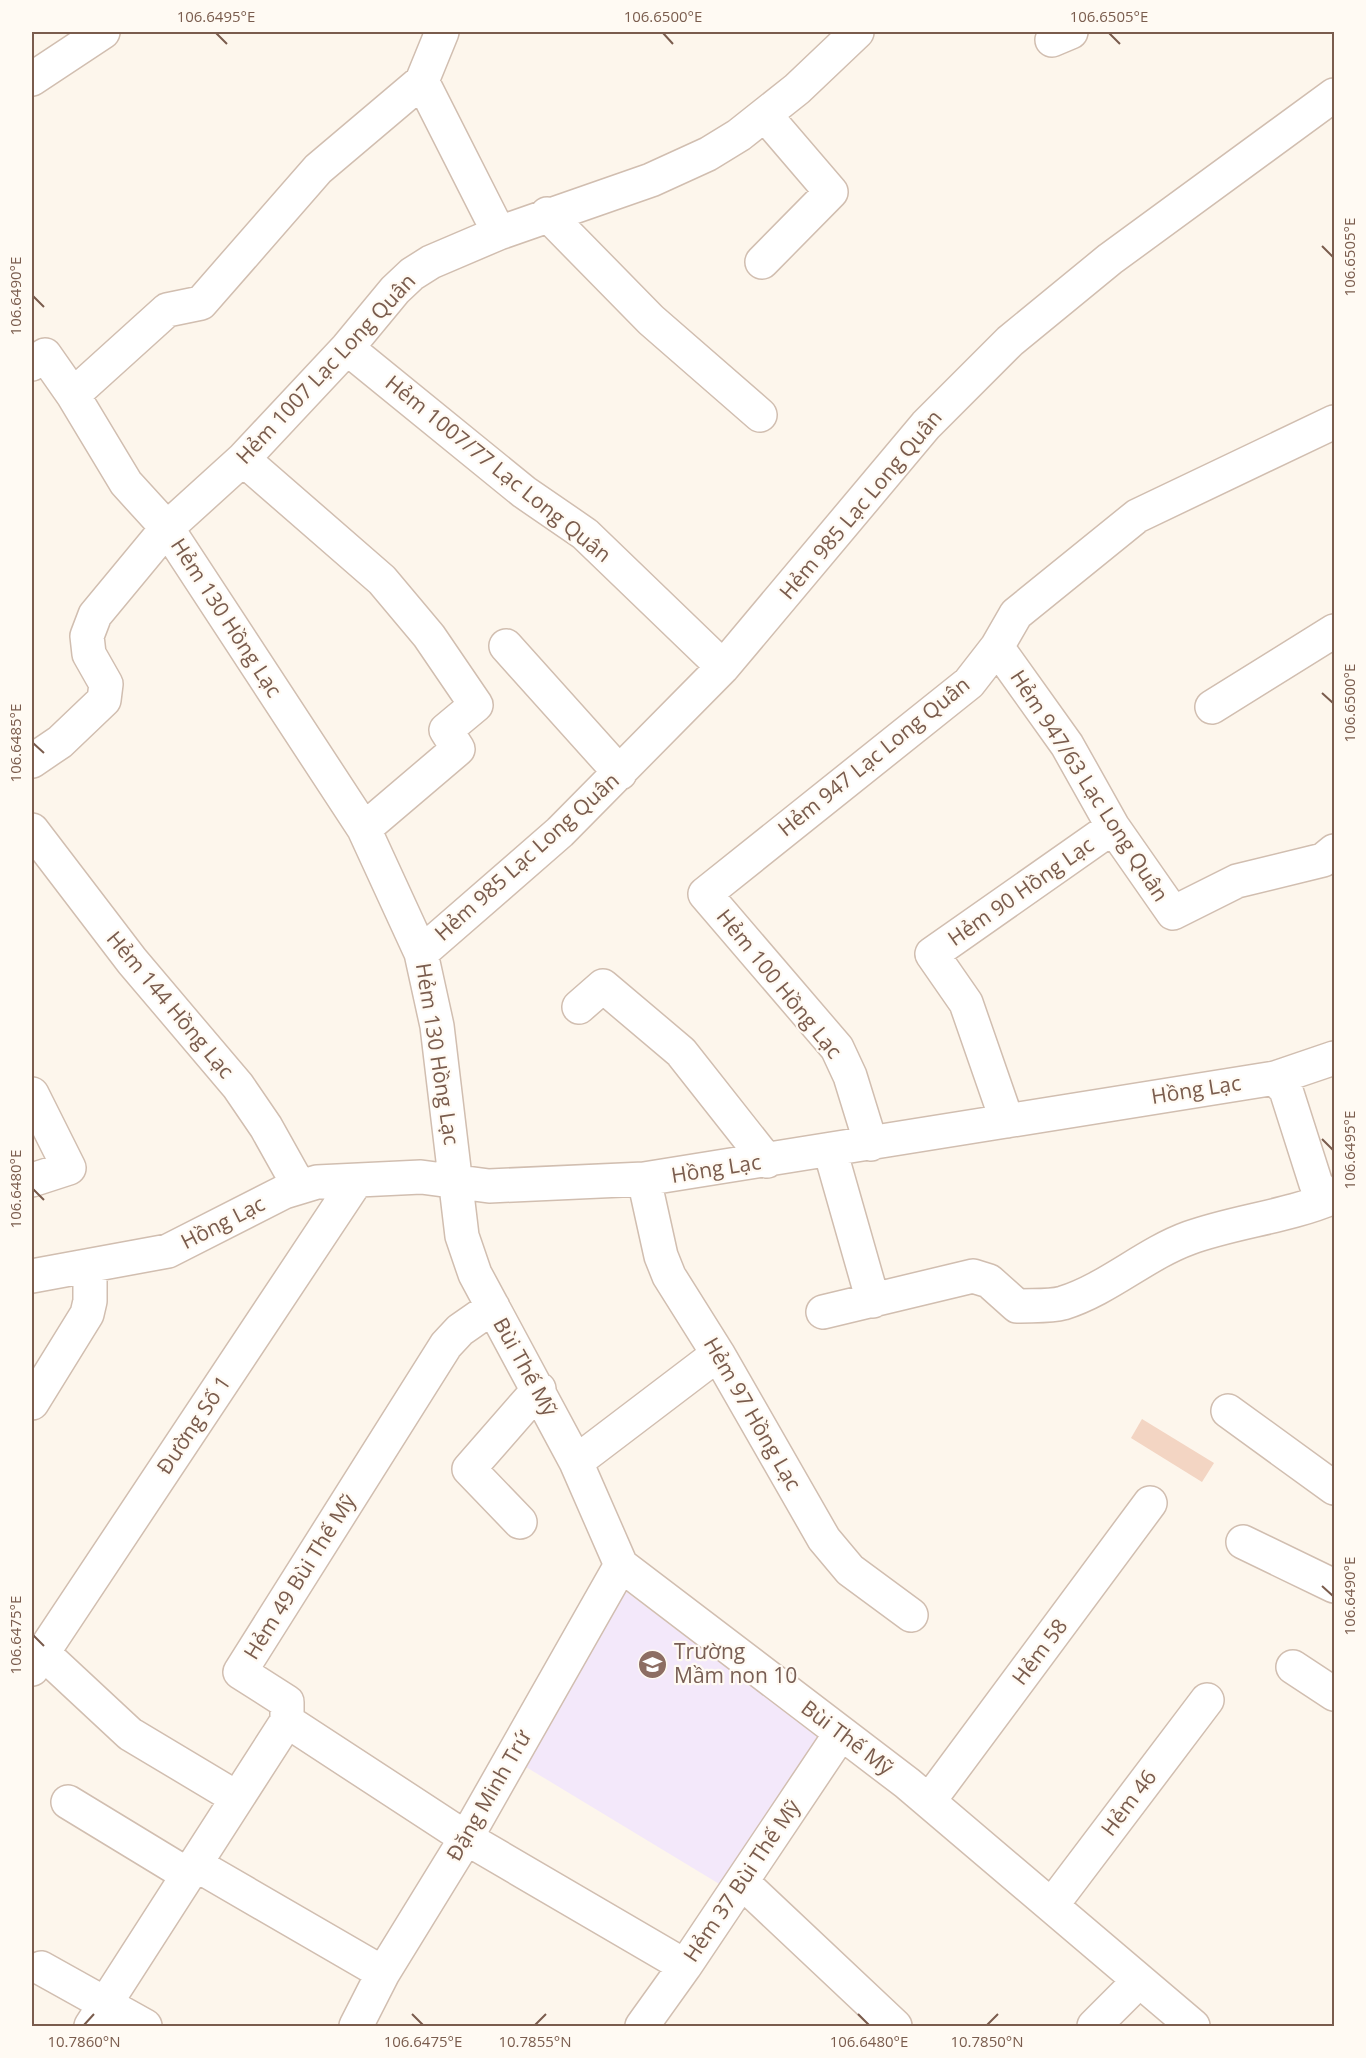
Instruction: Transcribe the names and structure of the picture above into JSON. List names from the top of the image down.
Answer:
{
  "streets": {
    "street": [
      "Hẻm 1007 Lạc Long Quân",
      "Hẻm 1007/77 Lạc Long Quân",
      "Hẻm 985 Lạc Long Quân",
      "Hẻm 130 Hồng Lạc",
      "Hẻm 947 Lạc Long Quân",
      "Hẻm 947/63 Lạc Long Quân",
      "Hẻm 90 Hồng Lạc",
      "Hẻm 100 Hồng Lạc",
      "Hẻm 144 Hồng Lạc",
      "Hồng Lạc",
      "Bùi Thế Mỹ",
      "Hẻm 97 Hồng Lạc",
      "Đường Số 1",
      "Hẻm 49 Bùi Thế Mỹ",
      "Hẻm 58",
      "Đặng Minh Trứ",
      "Hẻm 46",
      "Hẻm 37 Bùi Thế Mỹ"
    ]
  },
  "crossings": [
    ["Hẻm 1007 Lạc Long Quân", "Hẻm 1007/77 Lạc Long Quân"],
    ["Hẻm 1007 Lạc Long Quân", "Hẻm 130 Hồng Lạc"],
    ["Hẻm 1007/77 Lạc Long Quân", "Hẻm 985 Lạc Long Quân"],
    ["Hẻm 985 Lạc Long Quân", "Hẻm 130 Hồng Lạc"],
    ["Hẻm 130 Hồng Lạc", "Hồng Lạc"],
    ["Hẻm 130 Hồng Lạc", "Bùi Thế Mỹ"],
    ["Hẻm 947 Lạc Long Quân", "Hẻm 947/63 Lạc Long Quân"],
    ["Hẻm 947 Lạc Long Quân", "Hẻm 100 Hồng Lạc"],
    ["Hẻm 947/63 Lạc Long Quân", "Hẻm 90 Hồng Lạc"],
    ["Hẻm 90 Hồng Lạc", "Hồng Lạc"],
    ["Hẻm 100 Hồng Lạc", "Hồng Lạc"],
    ["Hẻm 144 Hồng Lạc", "Hồng Lạc"],
    ["Hồng Lạc", "Bùi Thế Mỹ"],
    ["Hồng Lạc", "Hẻm 97 Hồng Lạc"],
    ["Hồng Lạc", "Đường Số 1"],
    ["Bùi Thế Mỹ", "Hẻm 49 Bùi Thế Mỹ"],
    ["Bùi Thế Mỹ", "Hẻm 58"],
    ["Bùi Thế Mỹ", "Đặng Minh Trứ"],
    ["Bùi Thế Mỹ", "Hẻm 46"],
    ["Bùi Thế Mỹ", "Hẻm 37 Bùi Thế Mỹ"]
  ],
  "places": {
    "school or university": ["Trường Mầm non 10"]
  },
  "coordinates": [
    "106.6495°E",
    "106.6500°E",
    "106.6505°E",
    "106.6490°E",
    "106.6485°E",
    "106.6480°E",
    "106.6475°E",
    "10.7860°N",
    "10.7855°N",
    "10.7850°N"
  ]
}
